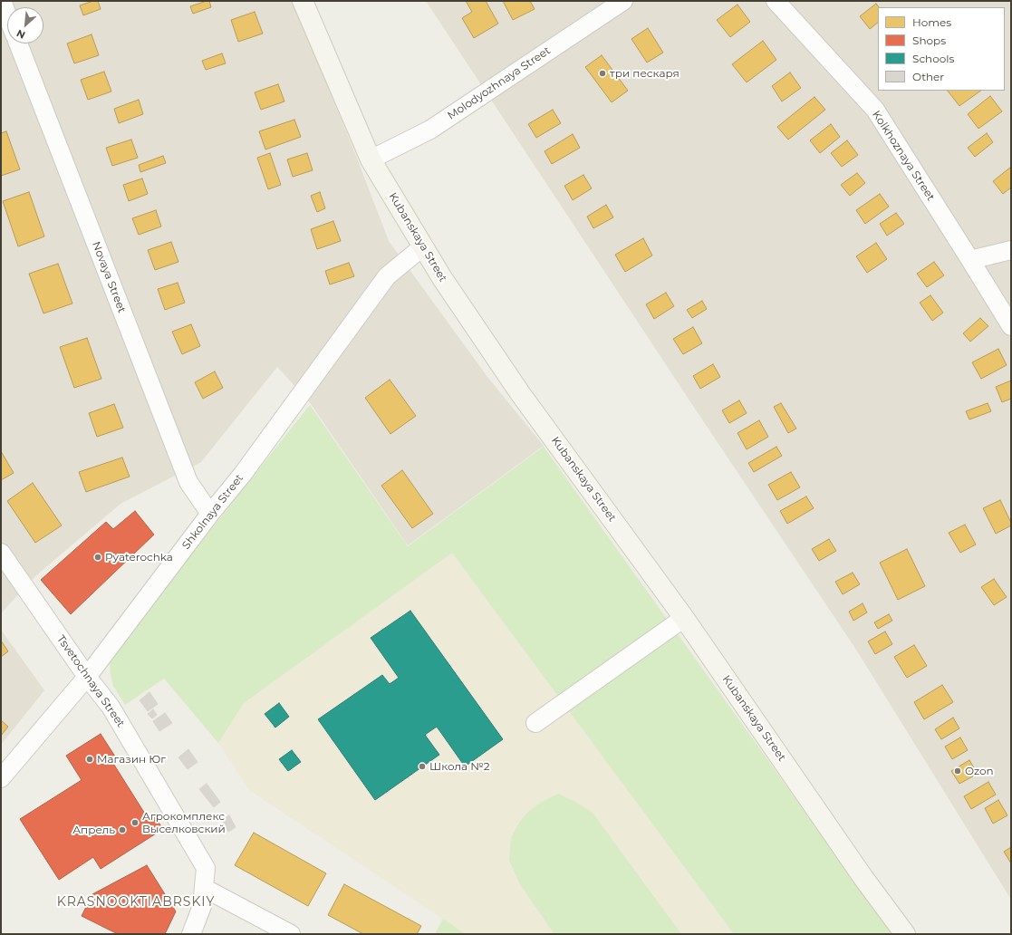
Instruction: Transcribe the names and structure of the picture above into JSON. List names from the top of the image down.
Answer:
{
  "streets": {
    "main road": ["Kubanskaya Street"],
    "street": [
      "Molodyozhnaya Street",
      "Kolkhoznaya Street",
      "Novaya Street",
      "Shkolnaya Street",
      "Tsvetochnaya Street"
    ]
  },
  "crossings": [
    ["Molodyozhnaya Street", "Kubanskaya Street"],
    ["Kubanskaya Street", "Shkolnaya Street"],
    ["Novaya Street", "Shkolnaya Street"],
    ["Shkolnaya Street", "Tsvetochnaya Street"]
  ],
  "districts": ["KRASNOOKTIABRSKIY"],
  "places": [
    "три пескаря",
    "Pyaterochka",
    "Магазин Юг",
    "Школа №2",
    "Ozon",
    "Агрокомплекс Выселковский",
    "Апрель"
  ],
  "legend": [
    "Homes",
    "Shops",
    "Schools",
    "Other"
  ],
  "north": "bottom left"
}
